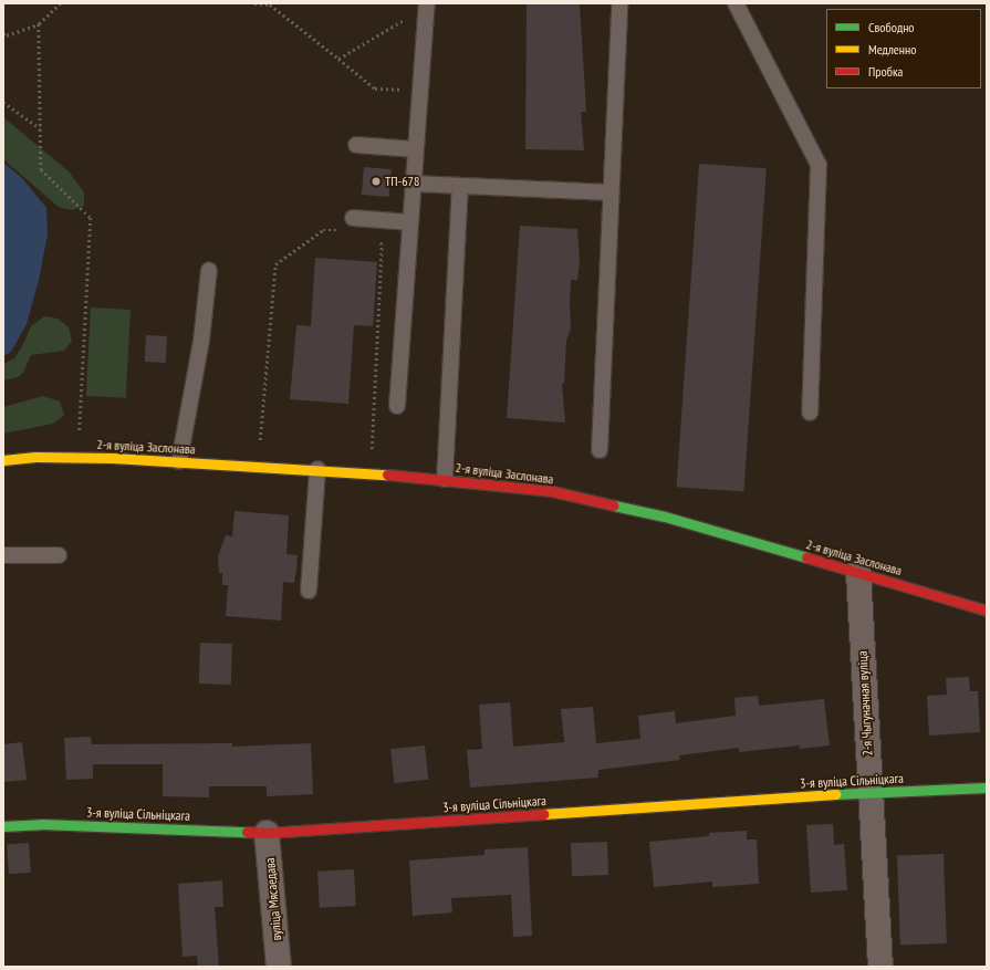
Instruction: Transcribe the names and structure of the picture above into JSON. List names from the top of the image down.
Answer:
{
  "streets": {
    "main road": ["2-я вуліца Заслонава", "3-я вуліца Сільніцкага"],
    "street": ["2-я Чыгуначная вуліца", "вуліца Мясаедава"]
  },
  "crossings": [
    ["2-я вуліца Заслонава", "2-я Чыгуначная вуліца"],
    ["2-я Чыгуначная вуліца", "3-я вуліца Сільніцкага"],
    ["3-я вуліца Сільніцкага", "вуліца Мясаедава"]
  ],
  "places": ["ТП-678"],
  "legend": ["Свободно", "Медленно", "Пробка"]
}
